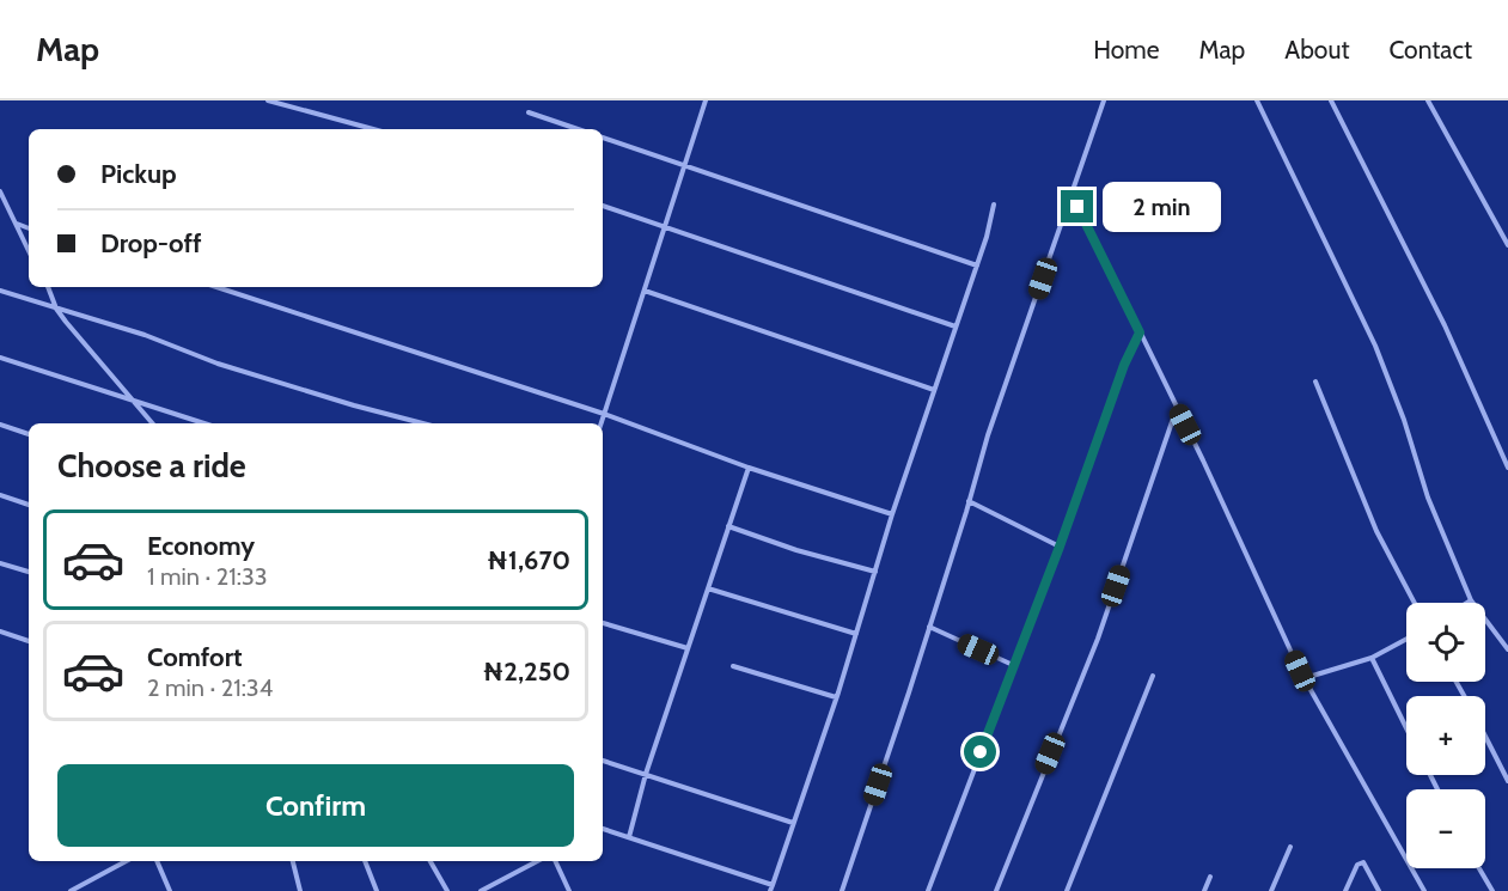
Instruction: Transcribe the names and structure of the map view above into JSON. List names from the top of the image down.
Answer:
{
  "page": {
    "header": "Map",
    "nav": [
      "Home",
      "Map",
      "About",
      "Contact"
    ],
    "banner": ["Pickup", "Drop-off"],
    "bubble": "2 min",
    "heading": "Choose a ride",
    "list": [
      {
        "name": "Economy",
        "note": "1 min · 21:33",
        "value": "₦1,670"
      },
      {
        "name": "Comfort",
        "note": "2 min · 21:34",
        "value": "₦2,250"
      }
    ],
    "map_buttons": ["+", "−"],
    "buttons": "Confirm"
  }
}
